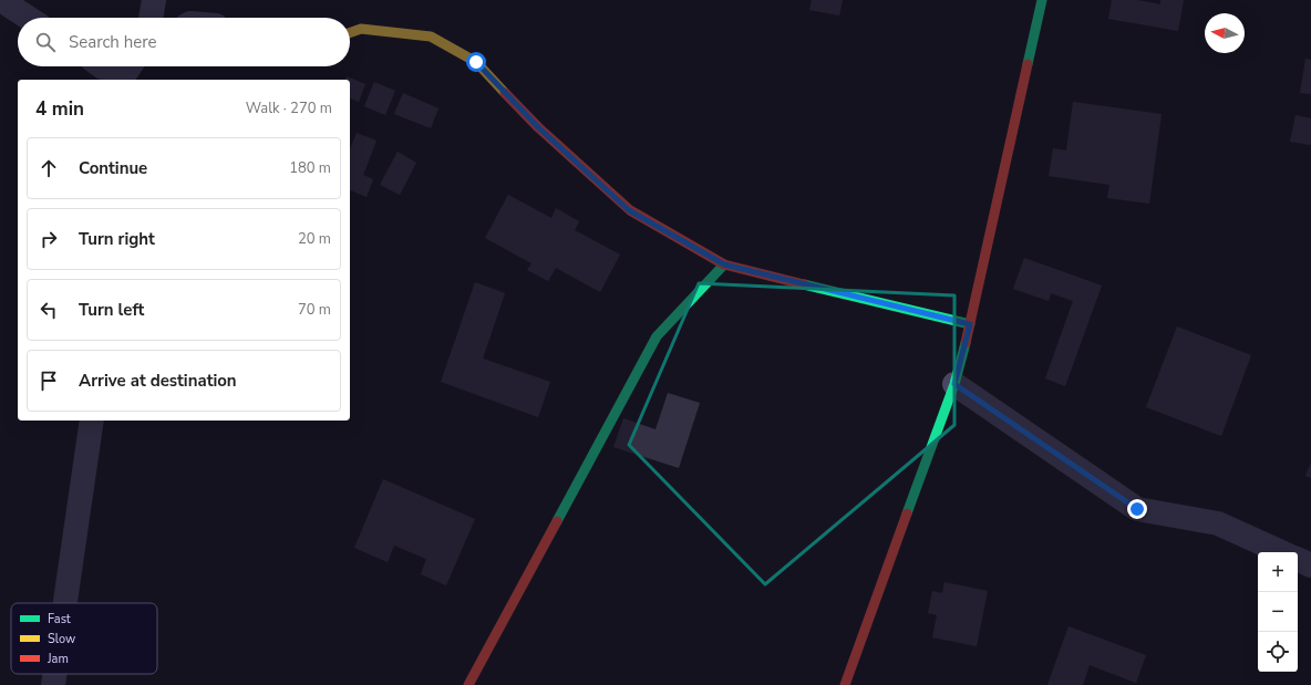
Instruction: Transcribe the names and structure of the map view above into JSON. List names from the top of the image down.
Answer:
{
  "legend": ["Fast", "Slow", "Jam"],
  "north": "left",
  "page": {
    "search": "Search here",
    "heading": ["4 min", "Walk · 270 m"],
    "list": [
      ["Continue", "180 m"],
      ["Turn right", "20 m"],
      ["Turn left", "70 m"],
      "Arrive at destination"
    ],
    "map_buttons": ["+", "−"]
  }
}
